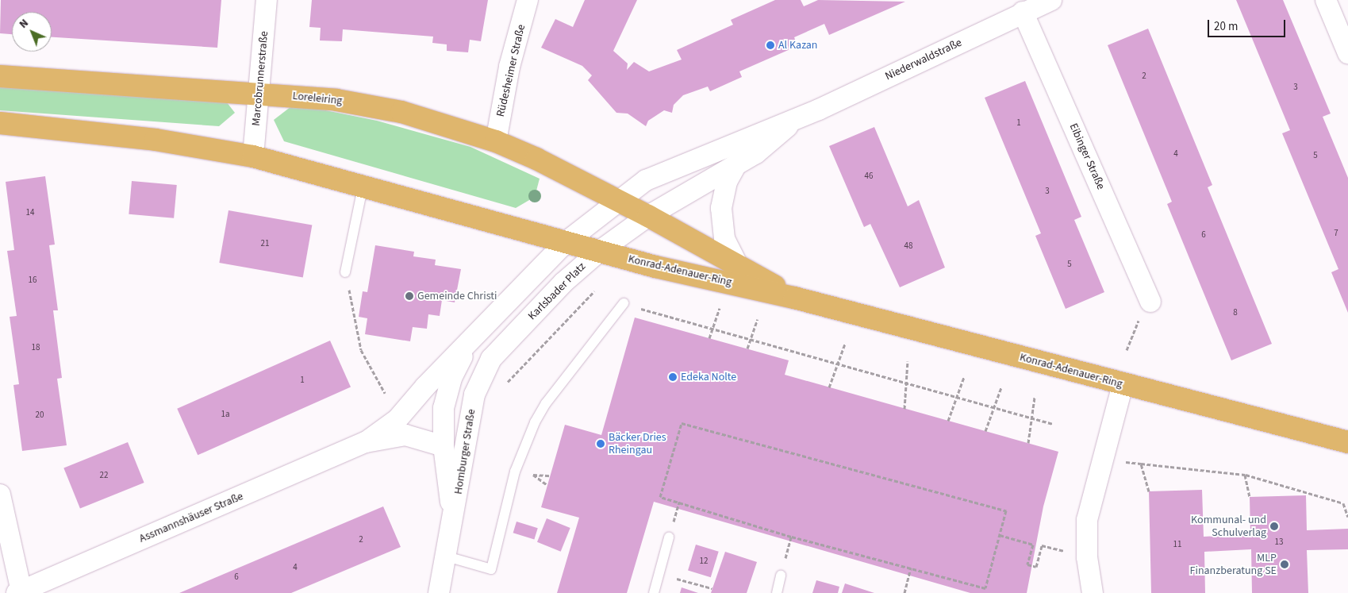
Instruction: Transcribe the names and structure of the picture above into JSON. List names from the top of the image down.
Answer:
{
  "streets": {
    "main road": ["Loreleiring", "Konrad-Adenauer-Ring"],
    "street": [
      "Niederwaldstraße",
      "Rüdesheimer Straße",
      "Marcobrunnerstraße",
      "Eibinger Straße",
      "Karlsbader Platz",
      "Homburger Straße",
      "Assmannshäuser Straße"
    ]
  },
  "crossings": [
    ["Niederwaldstraße", "Loreleiring"],
    ["Niederwaldstraße", "Eibinger Straße"],
    ["Niederwaldstraße", "Konrad-Adenauer-Ring"],
    ["Niederwaldstraße", "Karlsbader Platz"],
    ["Rüdesheimer Straße", "Loreleiring"],
    ["Marcobrunnerstraße", "Loreleiring"],
    ["Loreleiring", "Konrad-Adenauer-Ring"],
    ["Konrad-Adenauer-Ring", "Karlsbader Platz"],
    ["Karlsbader Platz", "Homburger Straße"],
    ["Homburger Straße", "Assmannshäuser Straße"]
  ],
  "places": [
    "Al Kazan",
    "Gemeinde Christi",
    "Edeka Nolte",
    "Bäcker Dries Rheingau",
    "Kommunal- und Schulverlag",
    "MLP Finanzberatung SE"
  ],
  "house_numbers": [
    "2",
    "3",
    "1",
    "4",
    "5",
    "46",
    "3",
    "14",
    "7",
    "6",
    "21",
    "48",
    "5",
    "16",
    "8",
    "18",
    "1",
    "1a",
    "20",
    "22",
    "2",
    "13",
    "11",
    "12",
    "4",
    "6"
  ],
  "scale_bar": "20 m",
  "north": "top left"
}
